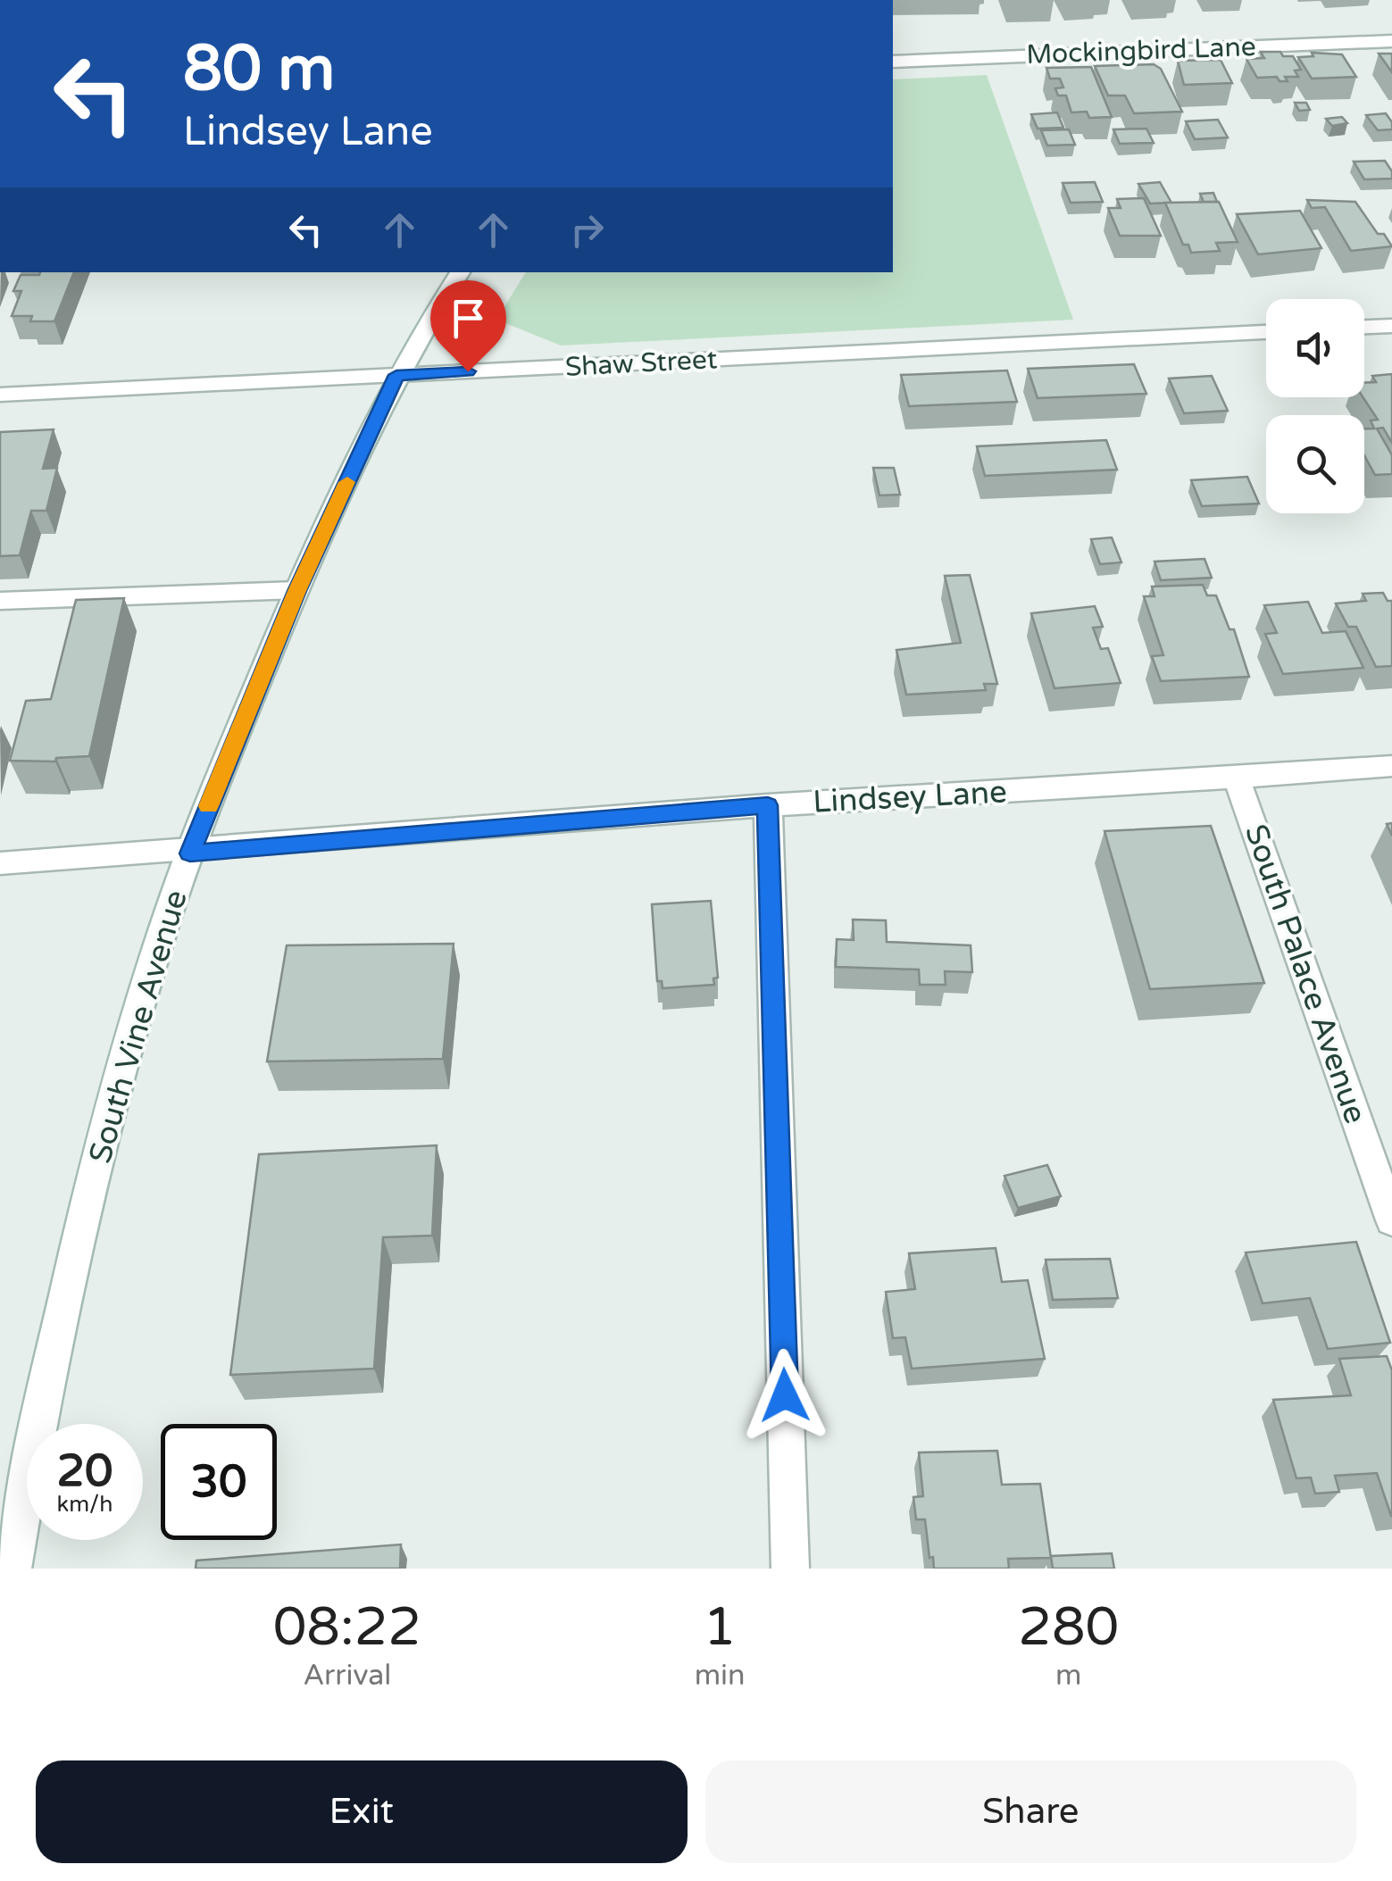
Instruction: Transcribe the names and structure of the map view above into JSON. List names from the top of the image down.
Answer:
{
  "streets": {
    "street": [
      "Mockingbird Lane",
      "Shaw Street",
      "Lindsey Lane",
      "South Palace Avenue",
      "South Vine Avenue"
    ]
  },
  "crossings": [
    ["Shaw Street", "South Vine Avenue"],
    ["Lindsey Lane", "South Palace Avenue"],
    ["Lindsey Lane", "South Vine Avenue"]
  ],
  "page": {
    "turn": ["80 m", "Lindsey Lane"],
    "speed": "20 km/h",
    "limit": "30",
    "eta": [
      "08:22",
      "Arrival",
      "1",
      "min",
      "280",
      "m"
    ],
    "buttons": ["Exit", "Share"]
  }
}
